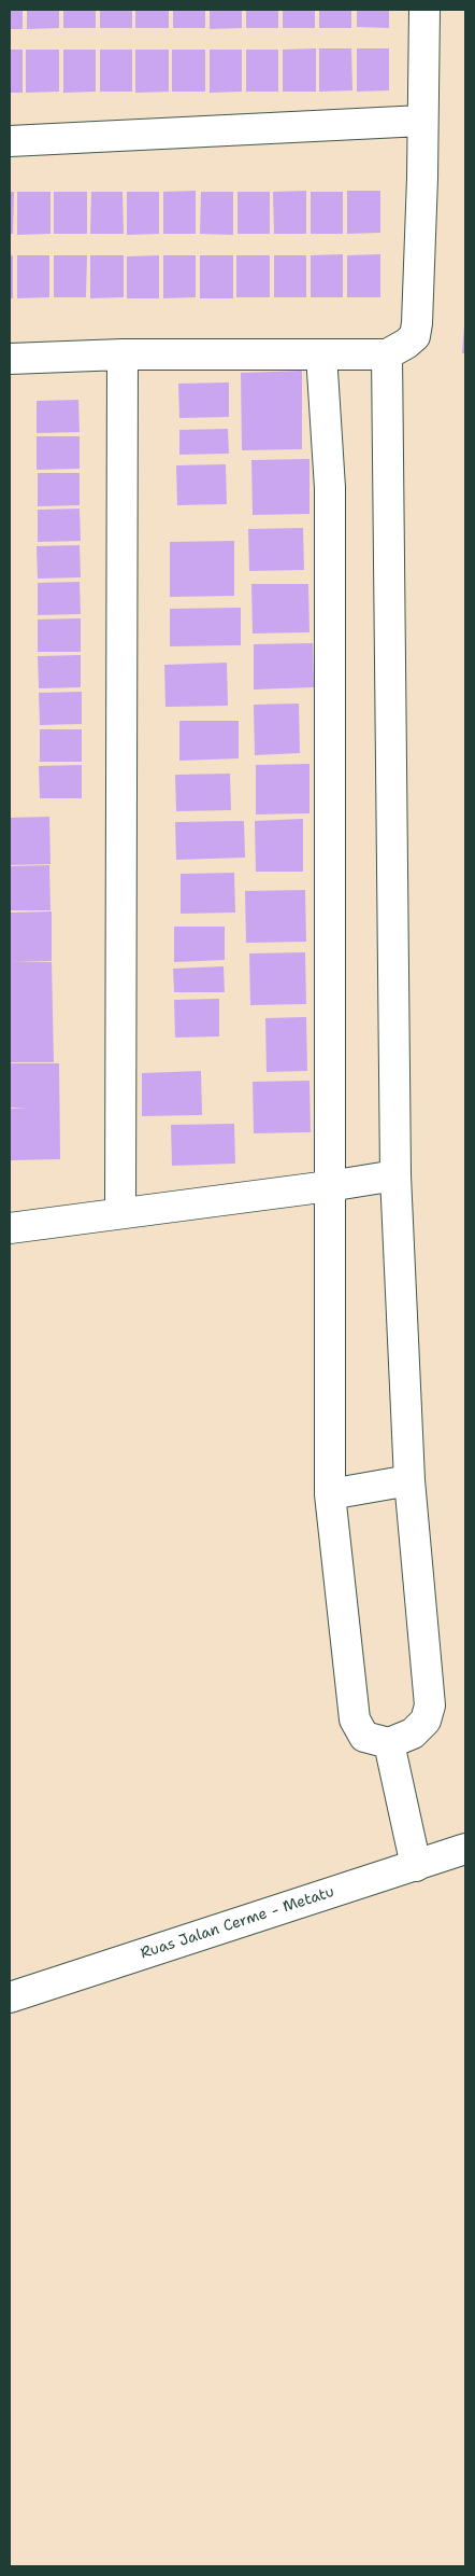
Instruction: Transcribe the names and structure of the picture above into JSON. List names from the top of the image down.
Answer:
{
  "streets": {
    "street": ["Ruas Jalan Cerme - Metatu"]
  }
}
